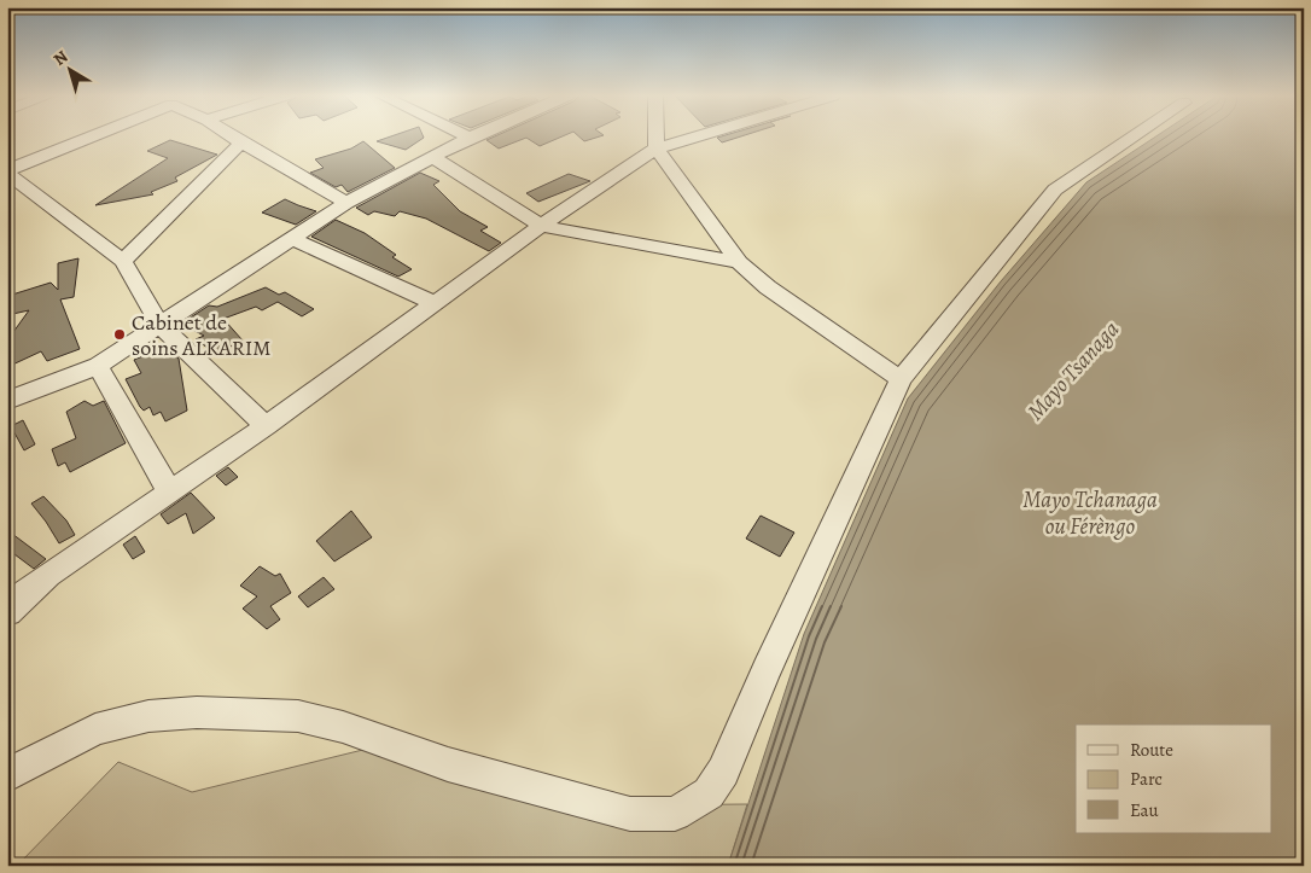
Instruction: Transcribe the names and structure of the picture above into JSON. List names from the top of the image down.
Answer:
{
  "water": ["Mayo Tsanaga", "Mayo Tchanaga ou Férèngo"],
  "places": ["Cabinet de soins ALKARIM"],
  "legend": ["Route", "Parc", "Eau"],
  "north": "top left"
}
